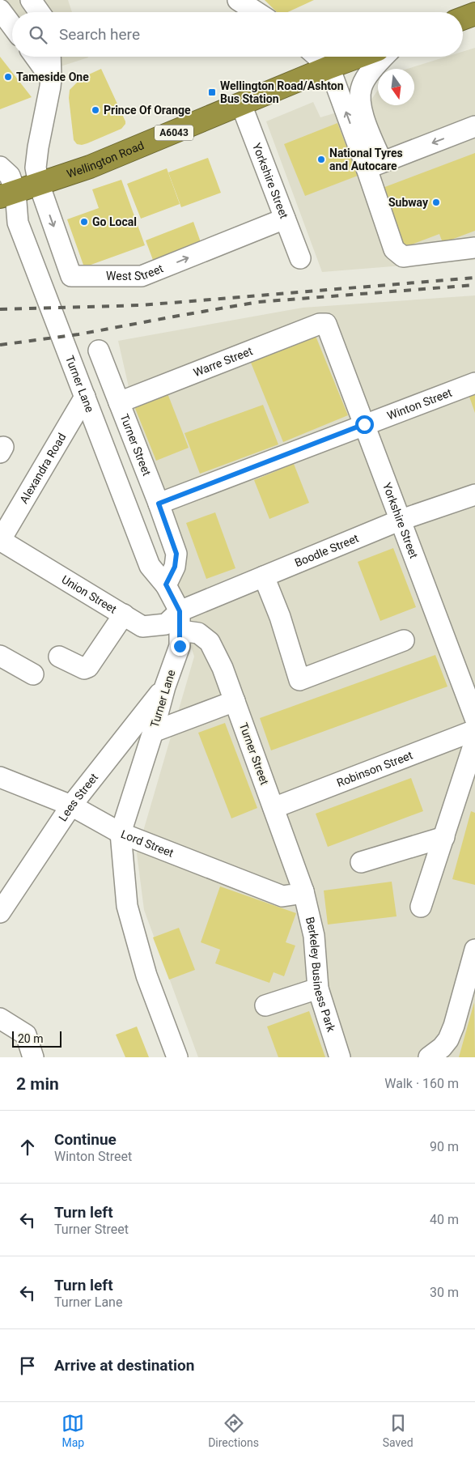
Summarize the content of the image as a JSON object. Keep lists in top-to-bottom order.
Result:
{
  "streets": {
    "highway": ["A6043", "Wellington Road"],
    "street": [
      "Yorkshire Street",
      "West Street",
      "Warre Street",
      "Turner Lane",
      "Winton Street",
      "Turner Street",
      "Alexandra Road",
      "Boodle Street",
      "Union Street",
      "Robinson Street",
      "Lees Street",
      "Lord Street",
      "Berkeley Business Park"
    ]
  },
  "crossings": [
    ["Wellington Road", "Yorkshire Street"],
    ["Wellington Road", "West Street"],
    ["Wellington Road", "Turner Lane"],
    ["Yorkshire Street", "West Street"],
    ["Yorkshire Street", "Warre Street"],
    ["Yorkshire Street", "Winton Street"],
    ["Yorkshire Street", "Boodle Street"],
    ["Warre Street", "Turner Street"],
    ["Turner Lane", "Turner Street"],
    ["Turner Lane", "Alexandra Road"],
    ["Turner Lane", "Boodle Street"],
    ["Turner Lane", "Union Street"],
    ["Turner Lane", "Lees Street"],
    ["Turner Lane", "Lord Street"],
    ["Winton Street", "Turner Street"],
    ["Turner Street", "Robinson Street"],
    ["Turner Street", "Lord Street"],
    ["Turner Street", "Berkeley Business Park"],
    ["Alexandra Road", "Union Street"],
    ["Boodle Street", "Union Street"],
    ["Lees Street", "Lord Street"],
    ["Lord Street", "Berkeley Business Park"]
  ],
  "places": {
    "other": [
      "Tameside One",
      "Prince Of Orange",
      "National Tyres and Autocare",
      "Subway",
      "Go Local"
    ],
    "transit": ["Wellington Road/Ashton Bus Station"]
  },
  "scale_bar": "20 m",
  "north": "bottom",
  "page": {
    "search": "Search here",
    "scale": "20 m",
    "heading": ["2 min", "Walk · 160 m"],
    "list": [
      ["Continue", "Winton Street", "90 m"],
      ["Turn left", "Turner Street", "40 m"],
      ["Turn left", "Turner Lane", "30 m"],
      "Arrive at destination"
    ],
    "nav": ["Map", "Directions", "Saved"]
  }
}
